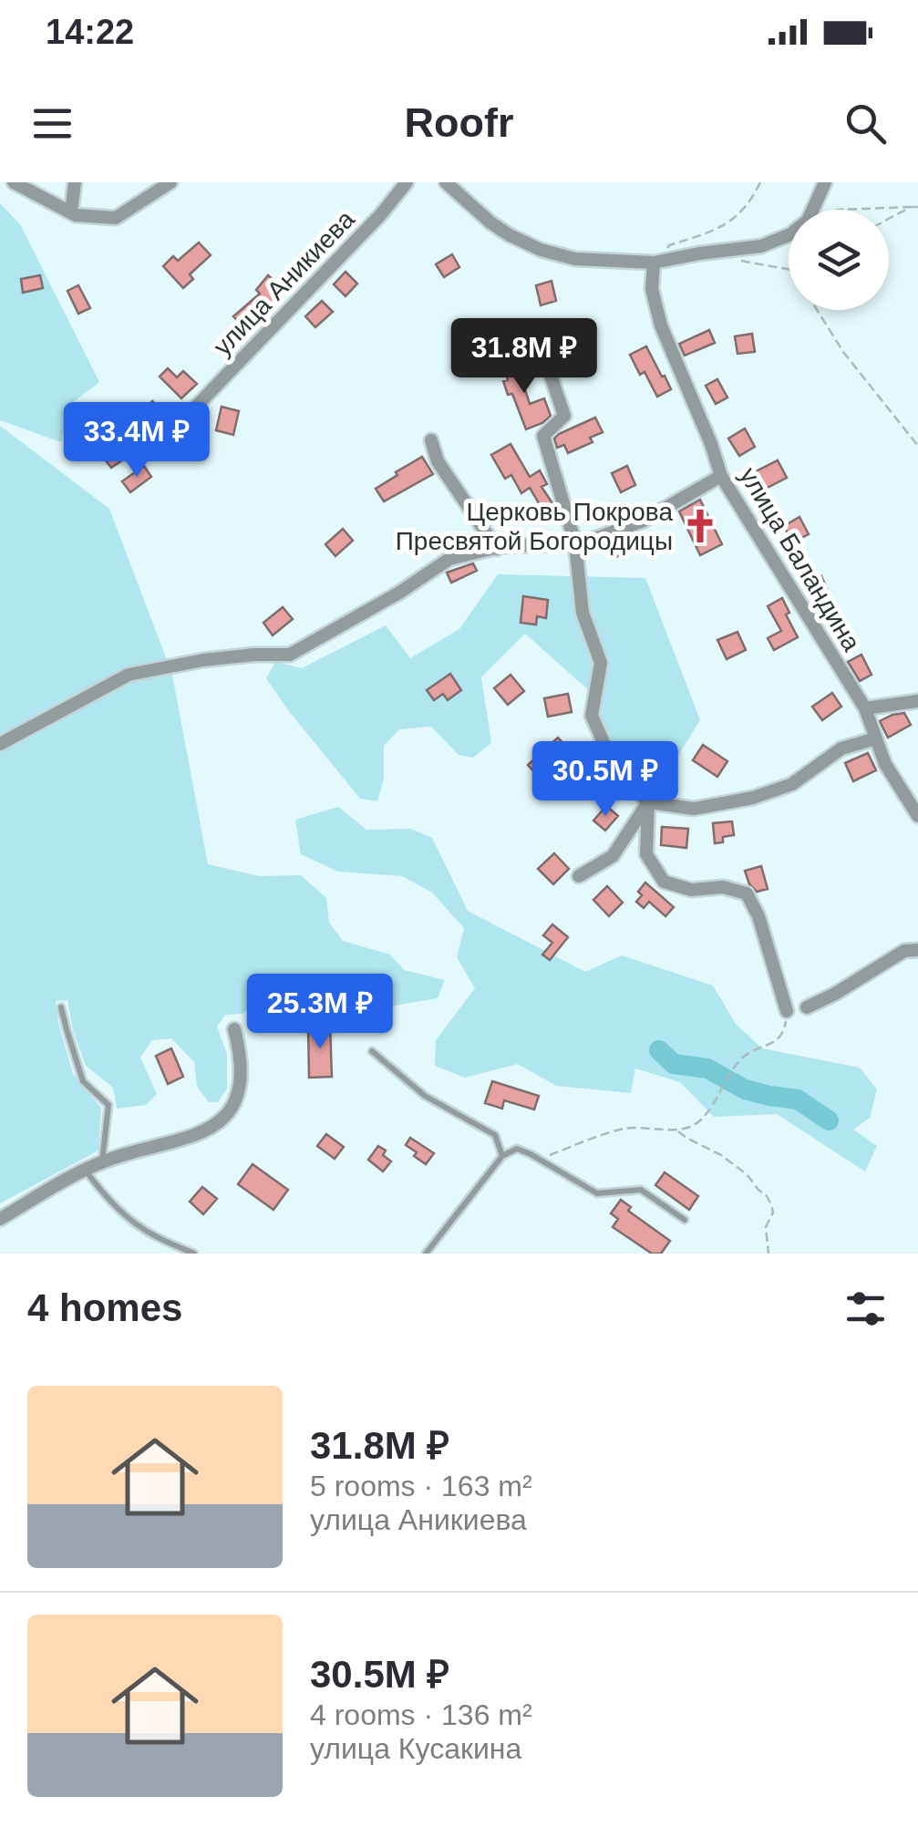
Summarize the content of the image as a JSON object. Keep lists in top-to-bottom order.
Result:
{
  "streets": {
    "street": ["улица Аникиева", "улица Баландина"]
  },
  "places": {
    "church": ["Церковь Покрова Пресвятой Богородицы"]
  },
  "page": {
    "status": "14:22",
    "header": "Roofr",
    "price": [
      "31.8M ₽",
      "33.4M ₽",
      "30.5M ₽",
      "25.3M ₽"
    ],
    "heading": "4 homes",
    "list": [
      {
        "name": "31.8M ₽",
        "note": "5 rooms · 163 m² · улица Аникиева"
      },
      {
        "name": "30.5M ₽",
        "note": "4 rooms · 136 m² · улица Кусакина"
      }
    ]
  }
}
